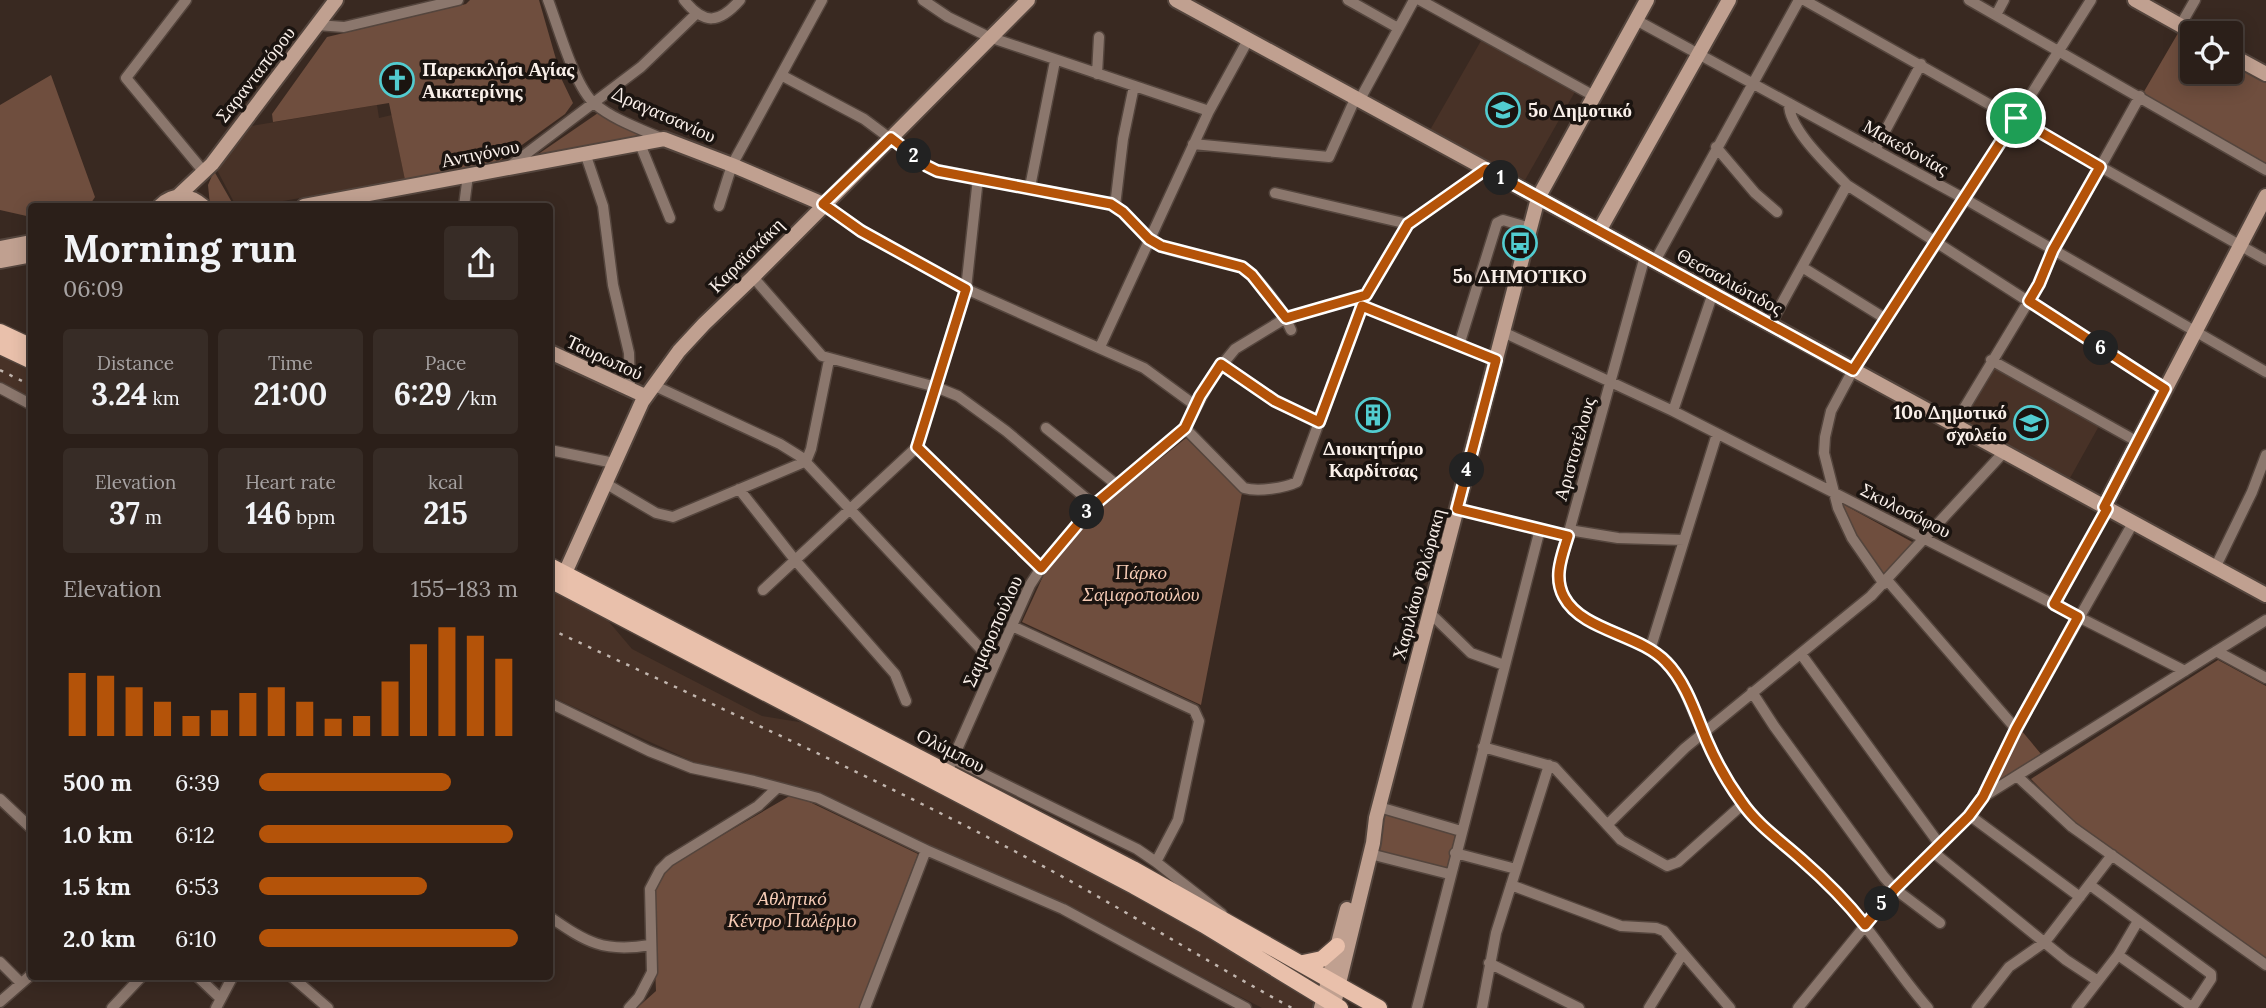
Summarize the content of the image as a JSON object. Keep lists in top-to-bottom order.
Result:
{
  "streets": {
    "main road": [
      "Σαρανταπόρου",
      "Δραγατσανίου",
      "Αντιγόνου",
      "Καραϊσκάκη",
      "Θεσσαλιώτιδος",
      "Ταυρωπού",
      "Χαριλάου Φλώρακη",
      "Ολύμπου"
    ],
    "street": [
      "Μακεδονίας",
      "Αριστοτέλους",
      "Σκυλοσόφου",
      "Σαμαροπούλου"
    ]
  },
  "crossings": [
    ["Δραγατσανίου", "Αντιγόνου"],
    ["Δραγατσανίου", "Καραϊσκάκη"],
    ["Μακεδονίας", "Αριστοτέλους"],
    ["Μακεδονίας", "Χαριλάου Φλώρακη"],
    ["Καραϊσκάκη", "Ταυρωπού"],
    ["Καραϊσκάκη", "Ολύμπου"],
    ["Θεσσαλιώτιδος", "Αριστοτέλους"],
    ["Θεσσαλιώτιδος", "Χαριλάου Φλώρακη"],
    ["Αριστοτέλους", "Σκυλοσόφου"],
    ["Σκυλοσόφου", "Χαριλάου Φλώρακη"],
    ["Χαριλάου Φλώρακη", "Ολύμπου"],
    ["Σαμαροπούλου", "Ολύμπου"]
  ],
  "parks": ["Πάρκο Σαμαροπούλου", "Αθλητικό Κέντρο Παλέρμο"],
  "places": {
    "church": ["Παρεκκλήσι Αγίας Αικατερίνης"],
    "school or university": ["5ο Δημοτικό", "10ο Δημοτικό σχολείο"],
    "bus stop": ["5ο ΔΗΜΟΤΙΚΟ"],
    "building": ["Διοικητήριο Καρδίτσας"]
  },
  "page": {
    "pins": [
      "2",
      "1",
      "6",
      "4",
      "3",
      "5"
    ],
    "heading": ["Morning run", "06:09"],
    "stats": [
      ["Distance", "3.24 km"],
      ["Time", "21:00"],
      ["Pace", "6:29 /km"],
      ["Elevation", "37 m"],
      ["Heart rate", "146 bpm"],
      ["kcal", "215"]
    ],
    "chart": ["Elevation", "155–183 m"],
    "list": [
      {
        "name": "500 m",
        "note": "6:39"
      },
      {
        "name": "1.0 km",
        "note": "6:12"
      },
      {
        "name": "1.5 km",
        "note": "6:53"
      },
      {
        "name": "2.0 km",
        "note": "6:10"
      }
    ]
  }
}
